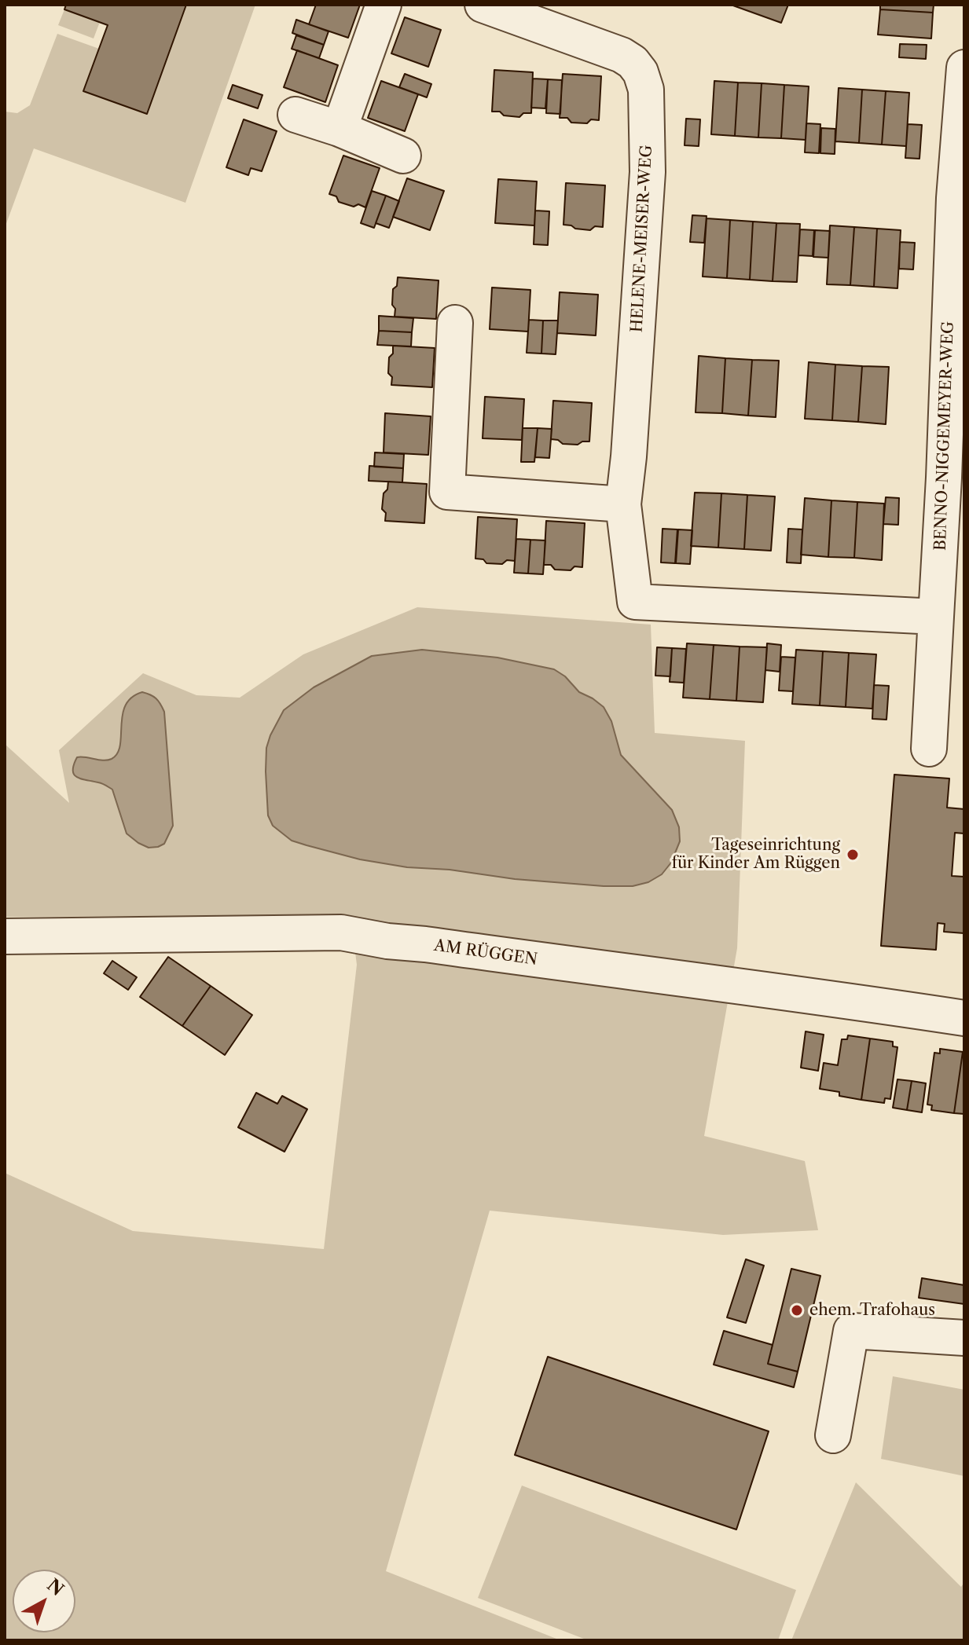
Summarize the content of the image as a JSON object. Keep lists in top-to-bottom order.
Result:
{
  "streets": {
    "street": ["HELENE-MEISER-WEG", "BENNO-NIGGEMEYER-WEG", "AM RÜGGEN"]
  },
  "crossings": [
    ["HELENE-MEISER-WEG", "BENNO-NIGGEMEYER-WEG"]
  ],
  "places": ["Tageseinrichtung für Kinder Am Rüggen", "ehem. Trafohaus"],
  "north": "top right"
}
